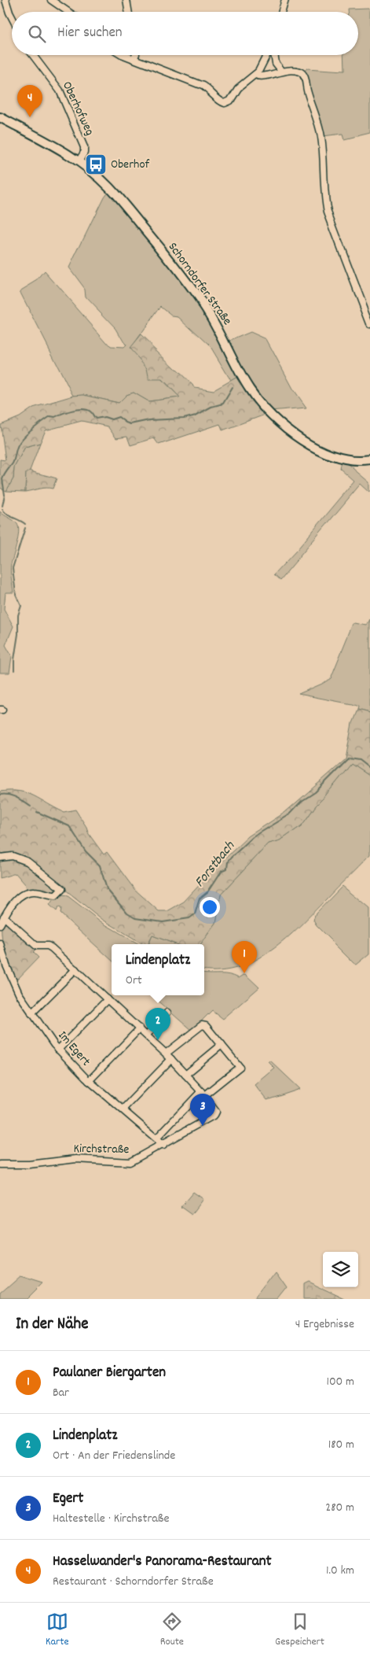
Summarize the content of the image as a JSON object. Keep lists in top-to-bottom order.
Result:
{
  "streets": {
    "main road": ["Schorndorfer Straße"],
    "street": ["Oberhofweg", "Im Egert", "Kirchstraße"]
  },
  "crossings": [
    ["Oberhofweg", "Schorndorfer Straße"],
    ["Im Egert", "Kirchstraße"]
  ],
  "water": ["Forstbach"],
  "places": {
    "bus stop": ["Oberhof"]
  },
  "page": {
    "search": "Hier suchen",
    "pins": [
      "4",
      "1",
      "2",
      "3"
    ],
    "popup": ["Lindenplatz", "Ort"],
    "heading": ["In der Nähe", "4 Ergebnisse"],
    "list": [
      {
        "mark": "1",
        "name": "Paulaner Biergarten",
        "note": "Bar",
        "value": "100 m"
      },
      {
        "mark": "2",
        "name": "Lindenplatz",
        "note": "Ort · An der Friedenslinde",
        "value": "180 m"
      },
      {
        "mark": "3",
        "name": "Egert",
        "note": "Haltestelle · Kirchstraße",
        "value": "280 m"
      },
      {
        "mark": "4",
        "name": "Hasselwander's Panorama-Restaurant",
        "note": "Restaurant · Schorndorfer Straße",
        "value": "1.0 km"
      }
    ],
    "nav": ["Karte", "Route", "Gespeichert"]
  }
}
